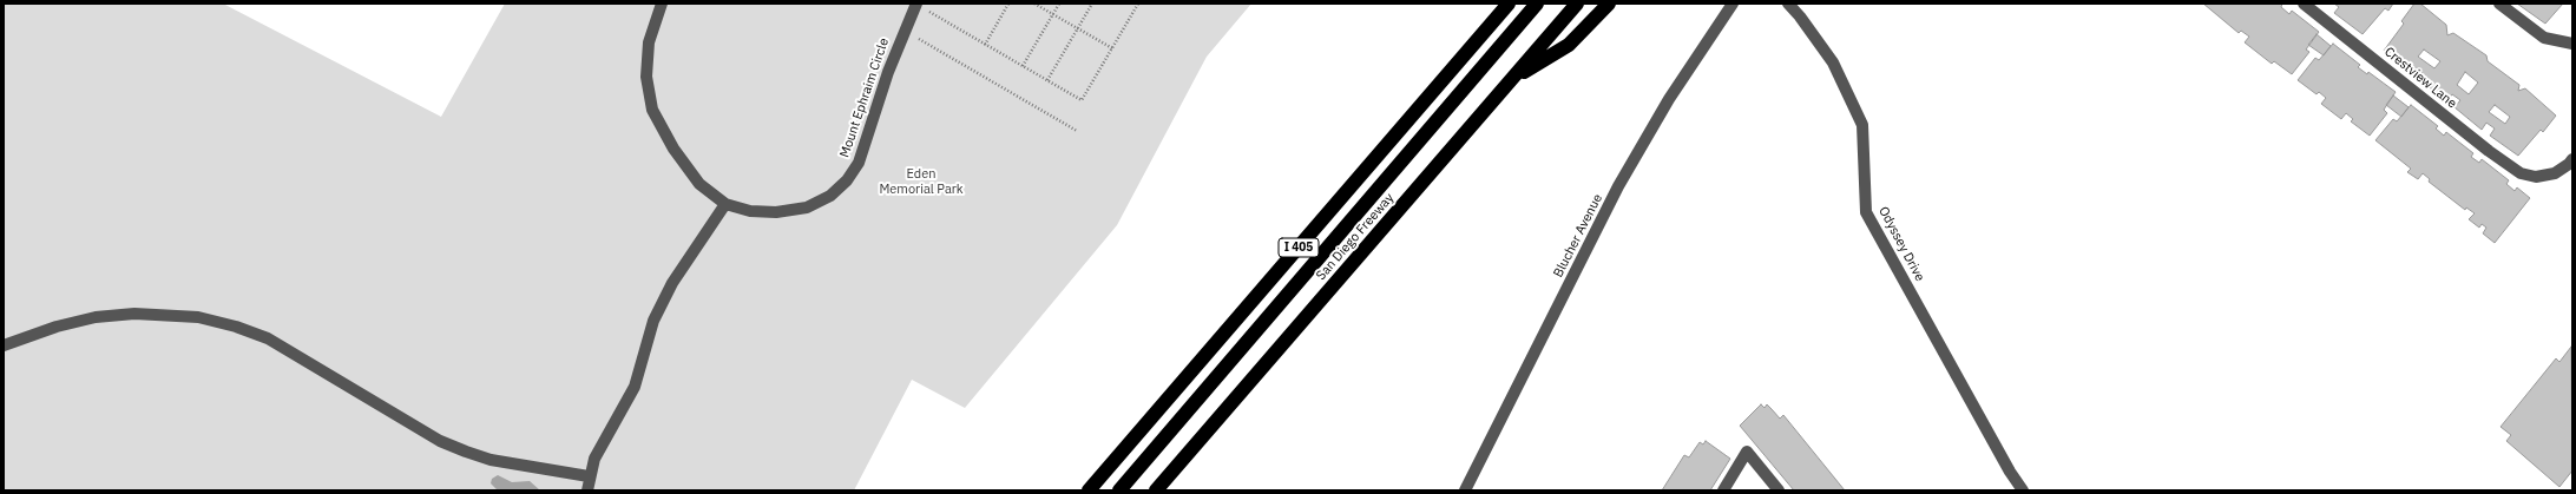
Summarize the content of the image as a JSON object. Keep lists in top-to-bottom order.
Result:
{
  "streets": {
    "highway": ["San Diego Freeway", "I 405"],
    "street": [
      "Crestview Lane",
      "Mount Ephraim Circle",
      "Blucher Avenue",
      "Odyssey Drive"
    ]
  },
  "parks": ["Eden Memorial Park"]
}
